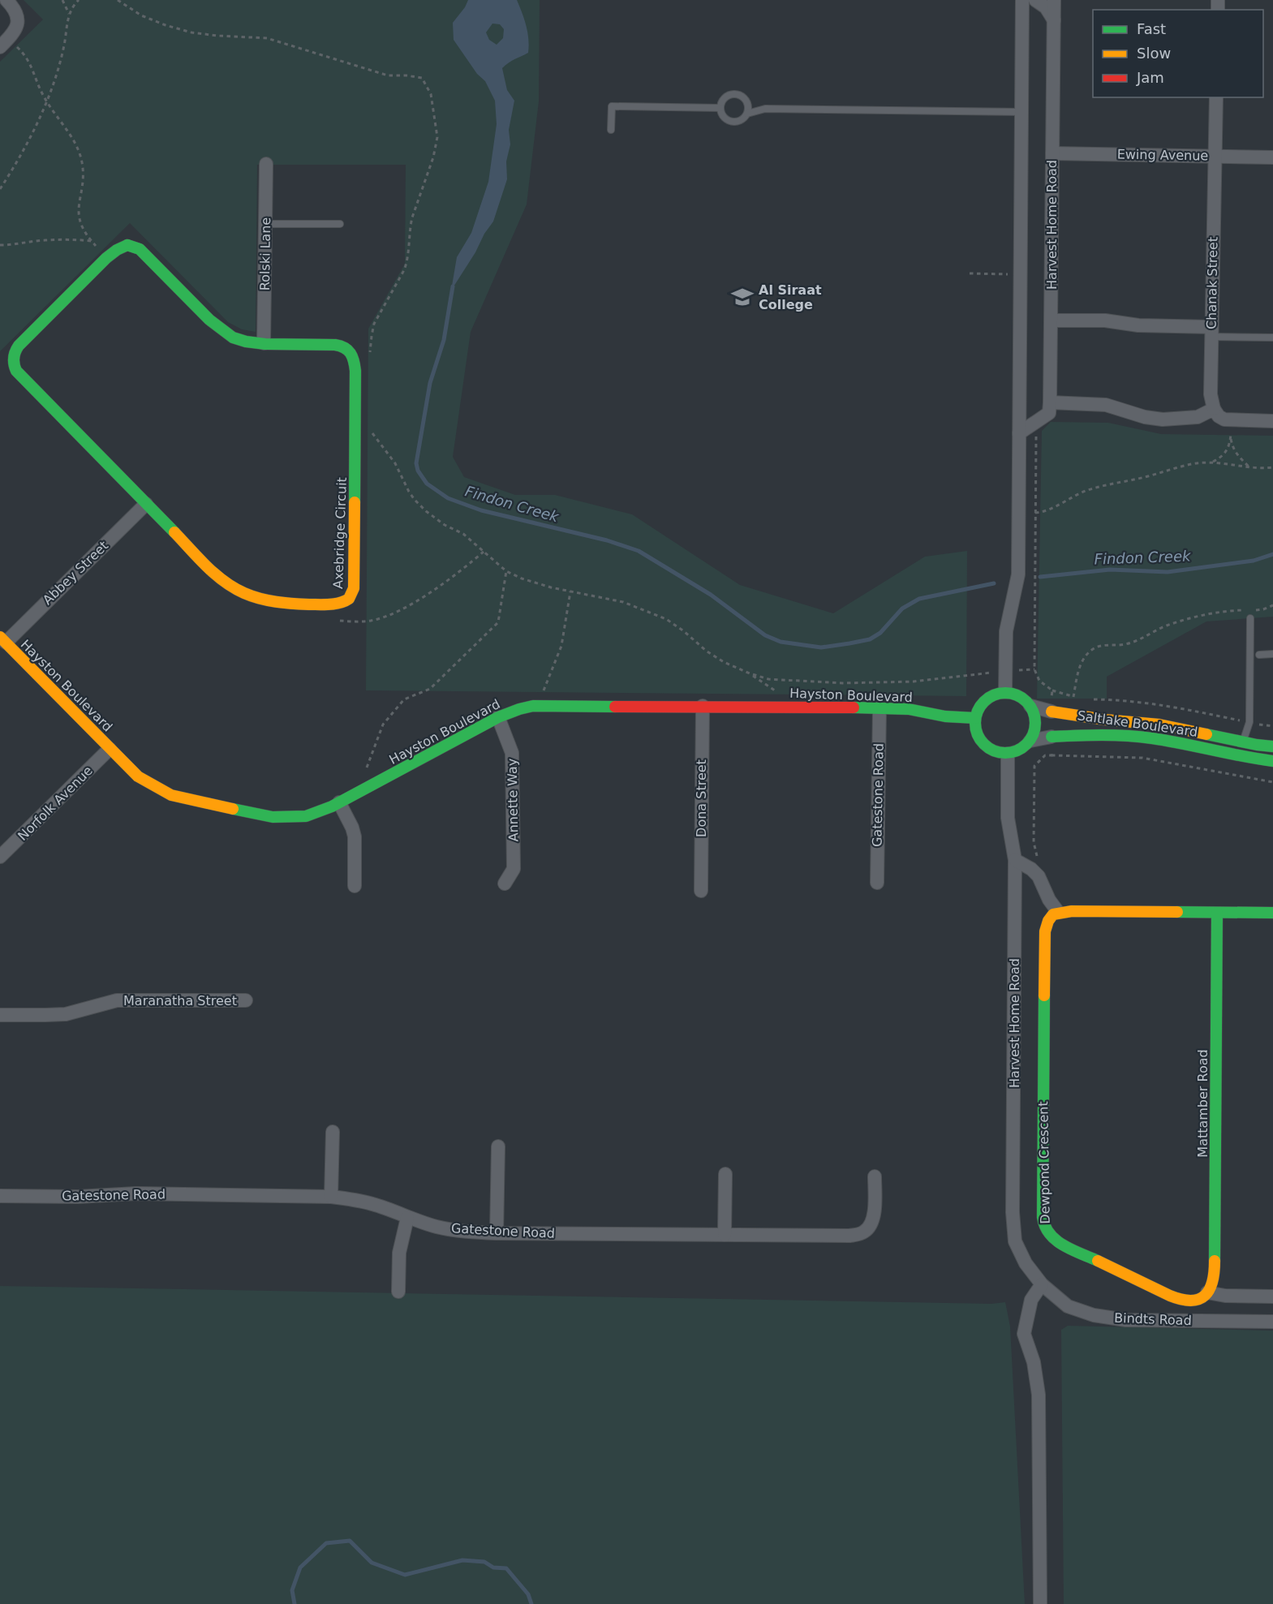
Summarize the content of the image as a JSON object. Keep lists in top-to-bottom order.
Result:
{
  "streets": {
    "street": [
      "Ewing Avenue",
      "Harvest Home Road",
      "Rolski Lane",
      "Chanak Street",
      "Axebridge Circuit",
      "Abbey Street",
      "Hayston Boulevard",
      "Saltlake Boulevard",
      "Gatestone Road",
      "Dona Street",
      "Annette Way",
      "Norfolk Avenue",
      "Maranatha Street",
      "Mattamber Road",
      "Dewpond Crescent",
      "Bindts Road"
    ]
  },
  "crossings": [
    ["Ewing Avenue", "Harvest Home Road"],
    ["Ewing Avenue", "Chanak Street"],
    ["Harvest Home Road", "Hayston Boulevard"],
    ["Harvest Home Road", "Saltlake Boulevard"],
    ["Harvest Home Road", "Bindts Road"],
    ["Rolski Lane", "Axebridge Circuit"],
    ["Axebridge Circuit", "Abbey Street"],
    ["Abbey Street", "Hayston Boulevard"],
    ["Hayston Boulevard", "Saltlake Boulevard"],
    ["Hayston Boulevard", "Gatestone Road"],
    ["Hayston Boulevard", "Dona Street"],
    ["Hayston Boulevard", "Annette Way"],
    ["Hayston Boulevard", "Norfolk Avenue"],
    ["Mattamber Road", "Dewpond Crescent"]
  ],
  "water": ["Findon Creek"],
  "places": {
    "school or university": ["Al Siraat College"]
  },
  "legend": ["Fast", "Slow", "Jam"]
}
